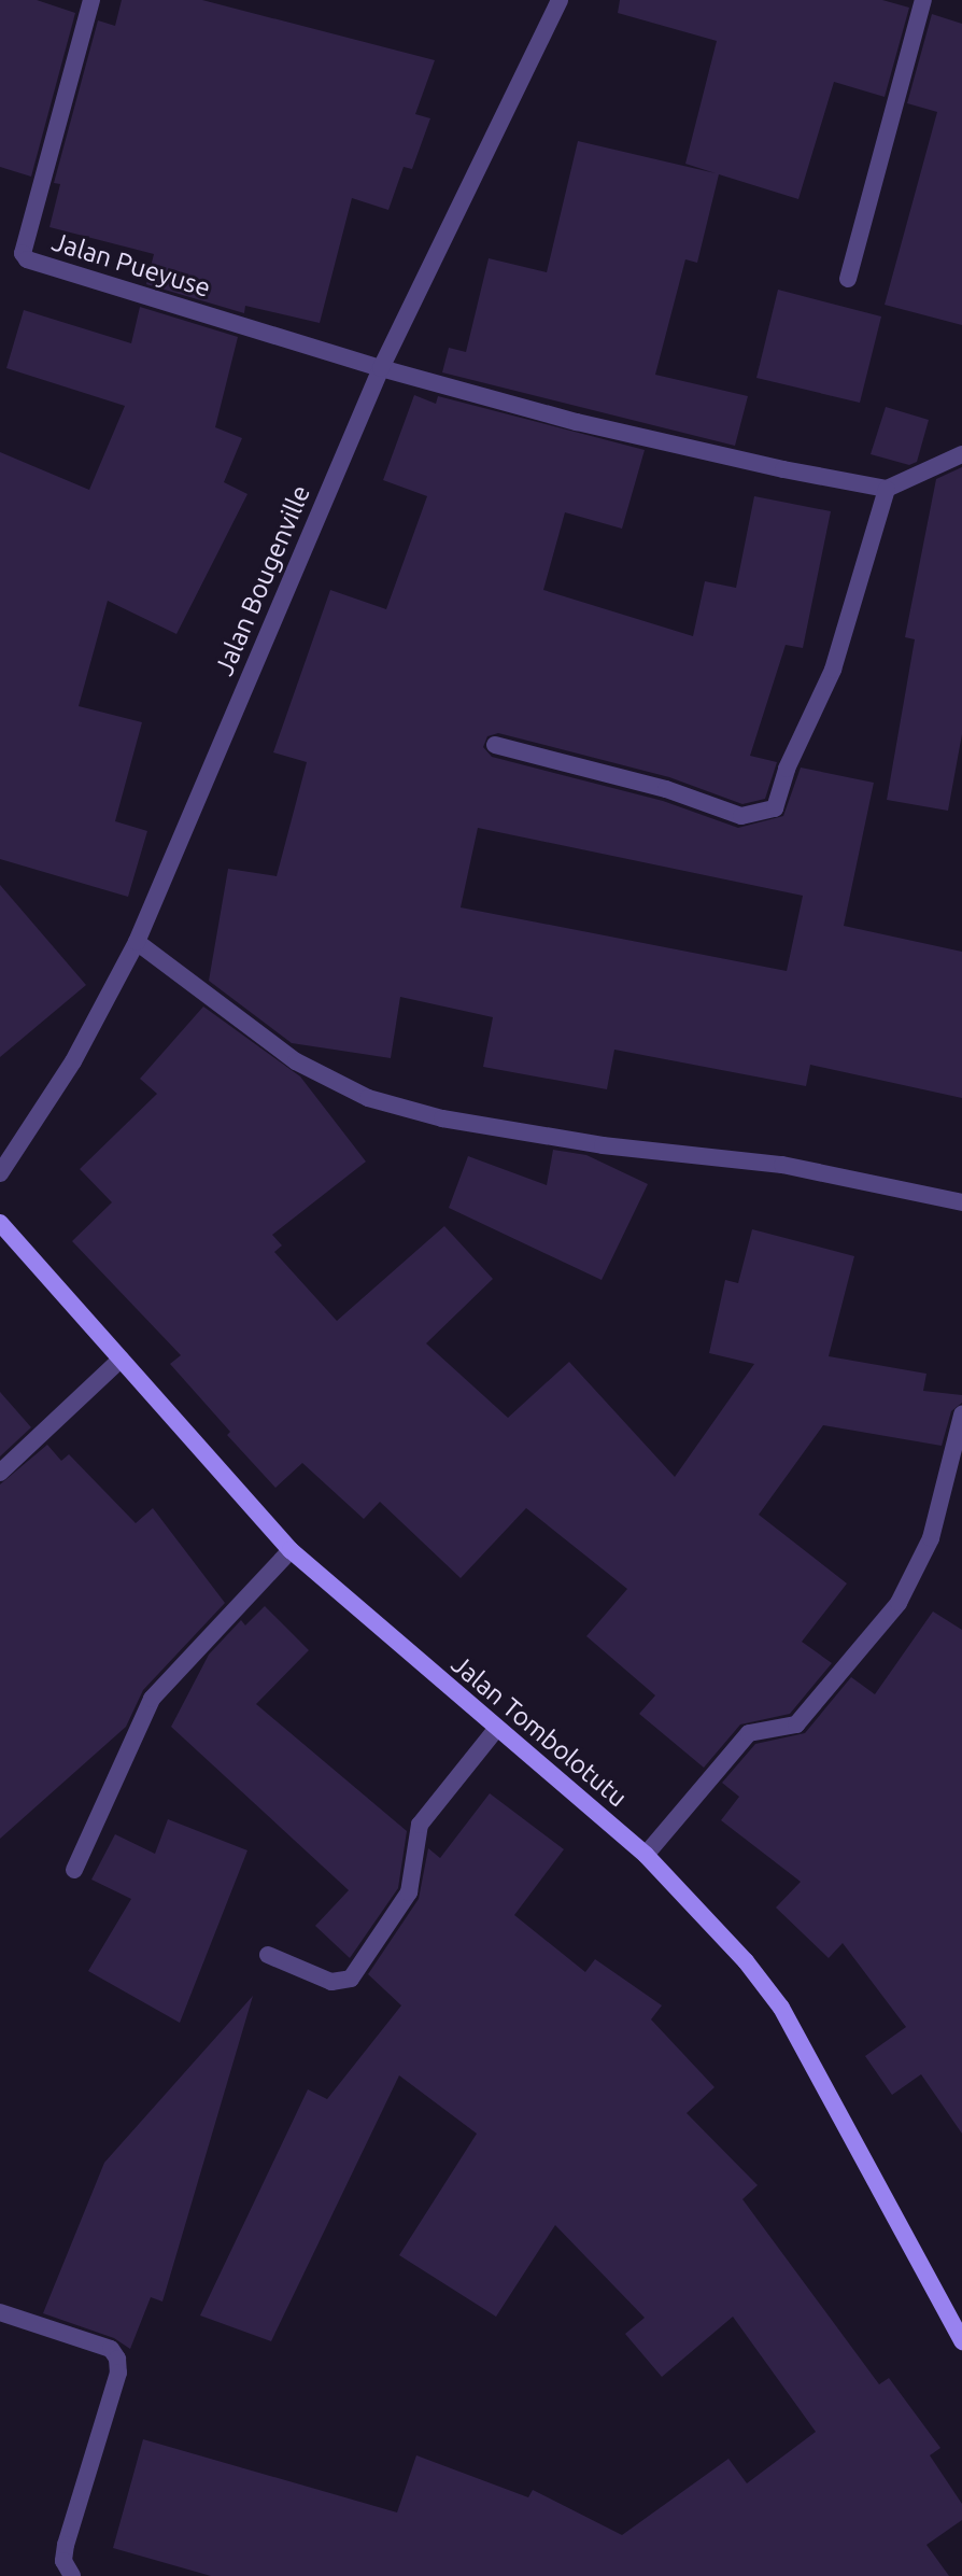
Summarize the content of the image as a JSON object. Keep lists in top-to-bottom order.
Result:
{
  "streets": {
    "street": ["Jalan Pueyuse", "Jalan Bougenville", "Jalan Tombolotutu"]
  },
  "crossings": [
    ["Jalan Pueyuse", "Jalan Bougenville"]
  ]
}
